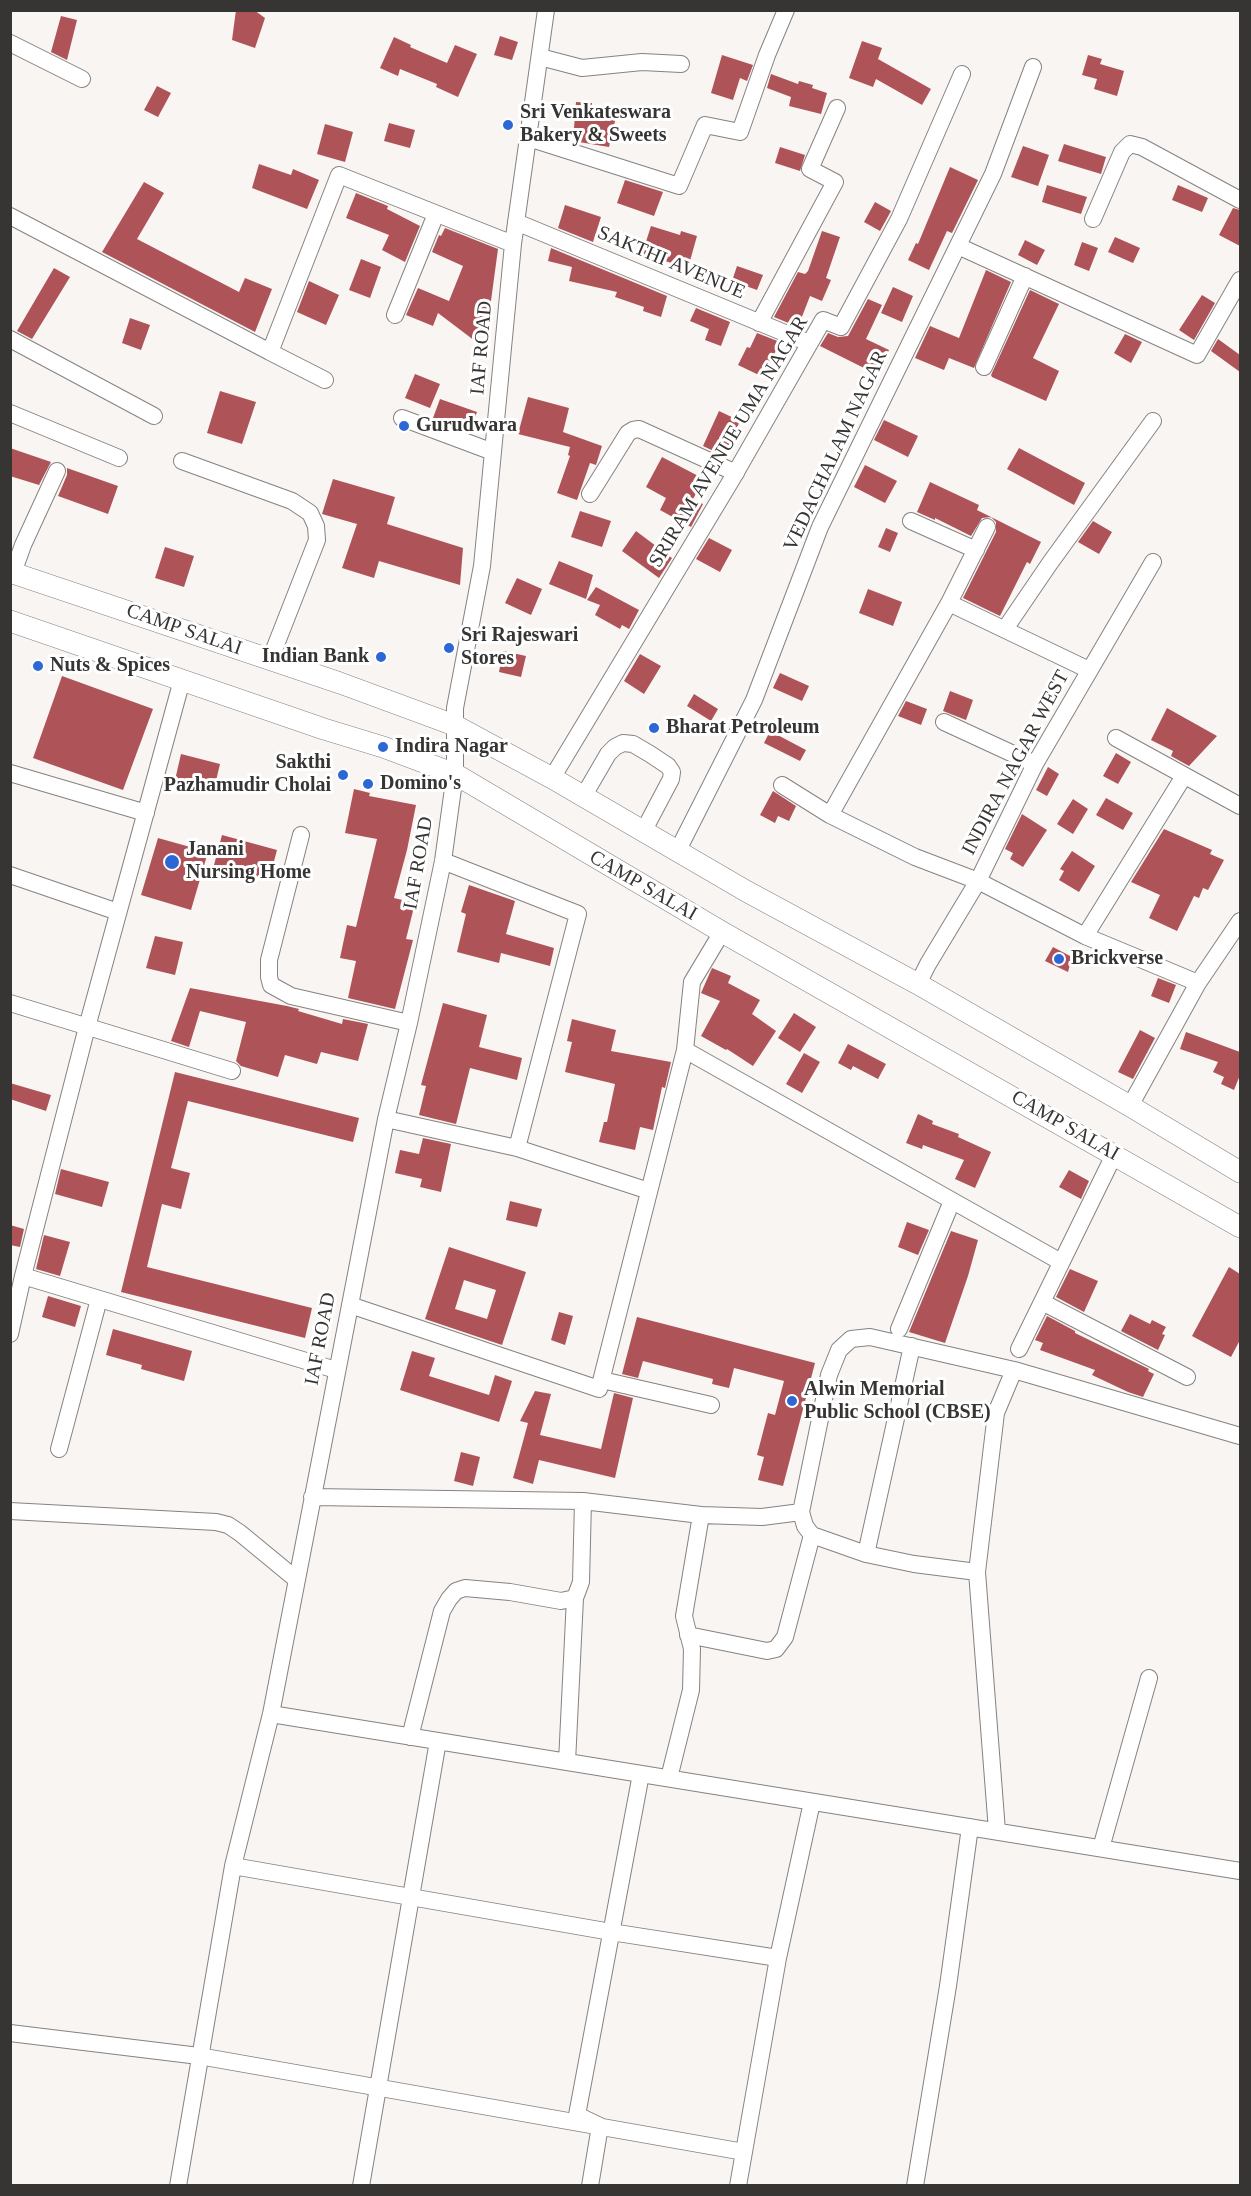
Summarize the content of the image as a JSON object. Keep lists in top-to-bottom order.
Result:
{
  "streets": {
    "main road": ["CAMP SALAI"],
    "street": [
      "SAKTHI AVENUE",
      "IAF ROAD",
      "SRIRAM AVENUE UMA NAGAR",
      "VEDACHALAM NAGAR",
      "INDIRA NAGAR WEST"
    ]
  },
  "crossings": [
    ["SAKTHI AVENUE", "IAF ROAD"],
    ["SAKTHI AVENUE", "SRIRAM AVENUE UMA NAGAR"],
    ["IAF ROAD", "CAMP SALAI"],
    ["SRIRAM AVENUE UMA NAGAR", "CAMP SALAI"],
    ["VEDACHALAM NAGAR", "CAMP SALAI"],
    ["CAMP SALAI", "INDIRA NAGAR WEST"]
  ],
  "places": [
    "Sri Venkateswara Bakery & Sweets",
    "Gurudwara",
    "Sri Rajeswari Stores",
    "Indian Bank",
    "Nuts & Spices",
    "Bharat Petroleum",
    "Indira Nagar",
    "Sakthi Pazhamudir Cholai",
    "Domino's",
    "Janani Nursing Home",
    "Brickverse",
    "Alwin Memorial Public School (CBSE)"
  ]
}
